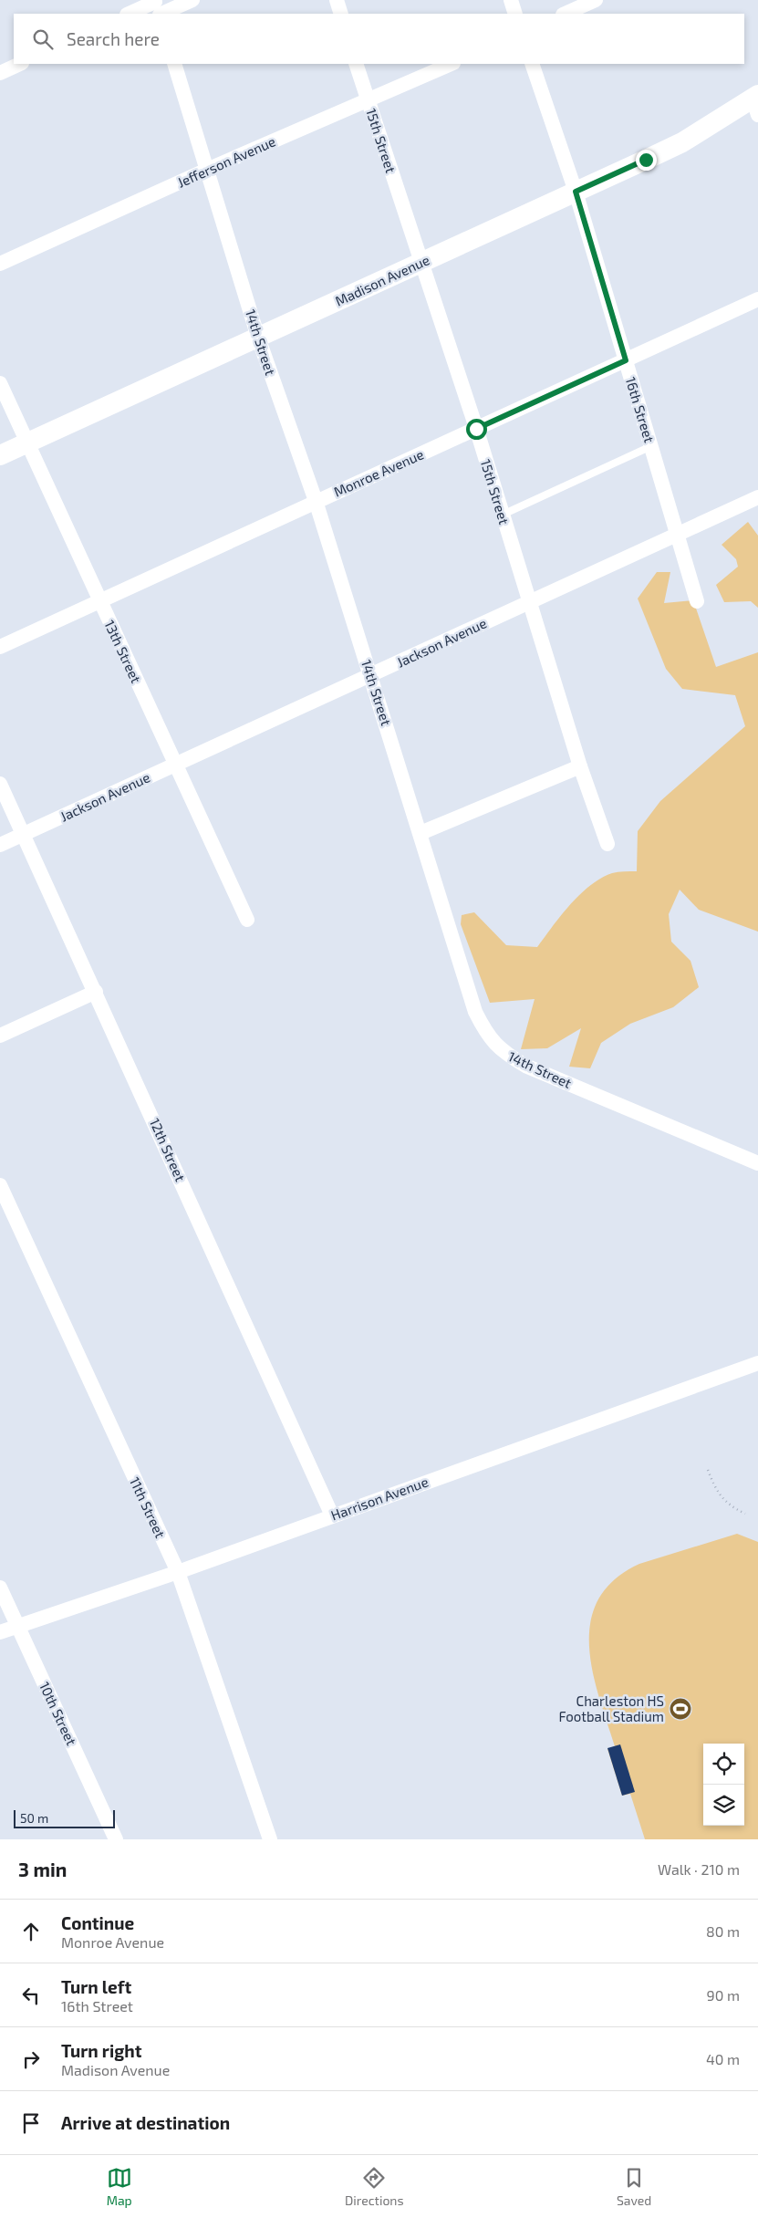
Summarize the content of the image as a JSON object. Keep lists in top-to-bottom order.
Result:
{
  "streets": {
    "street": [
      "15th Street",
      "Jefferson Avenue",
      "Madison Avenue",
      "14th Street",
      "16th Street",
      "Monroe Avenue",
      "Jackson Avenue",
      "13th Street",
      "12th Street",
      "Harrison Avenue",
      "11th Street",
      "10th Street"
    ]
  },
  "crossings": [
    ["15th Street", "Jefferson Avenue"],
    ["15th Street", "Madison Avenue"],
    ["15th Street", "Monroe Avenue"],
    ["15th Street", "Jackson Avenue"],
    ["Jefferson Avenue", "14th Street"],
    ["Madison Avenue", "14th Street"],
    ["Madison Avenue", "16th Street"],
    ["Madison Avenue", "13th Street"],
    ["14th Street", "Monroe Avenue"],
    ["14th Street", "Jackson Avenue"],
    ["16th Street", "Monroe Avenue"],
    ["16th Street", "Jackson Avenue"],
    ["Monroe Avenue", "13th Street"],
    ["Jackson Avenue", "13th Street"],
    ["Jackson Avenue", "12th Street"],
    ["12th Street", "Harrison Avenue"],
    ["Harrison Avenue", "11th Street"],
    ["Harrison Avenue", "10th Street"]
  ],
  "places": {
    "sports": ["Charleston HS Football Stadium"]
  },
  "scale_bar": "50 m",
  "page": {
    "search": "Search here",
    "scale": "50 m",
    "heading": ["3 min", "Walk · 210 m"],
    "list": [
      ["Continue", "Monroe Avenue", "80 m"],
      ["Turn left", "16th Street", "90 m"],
      ["Turn right", "Madison Avenue", "40 m"],
      "Arrive at destination"
    ],
    "nav": ["Map", "Directions", "Saved"]
  }
}
